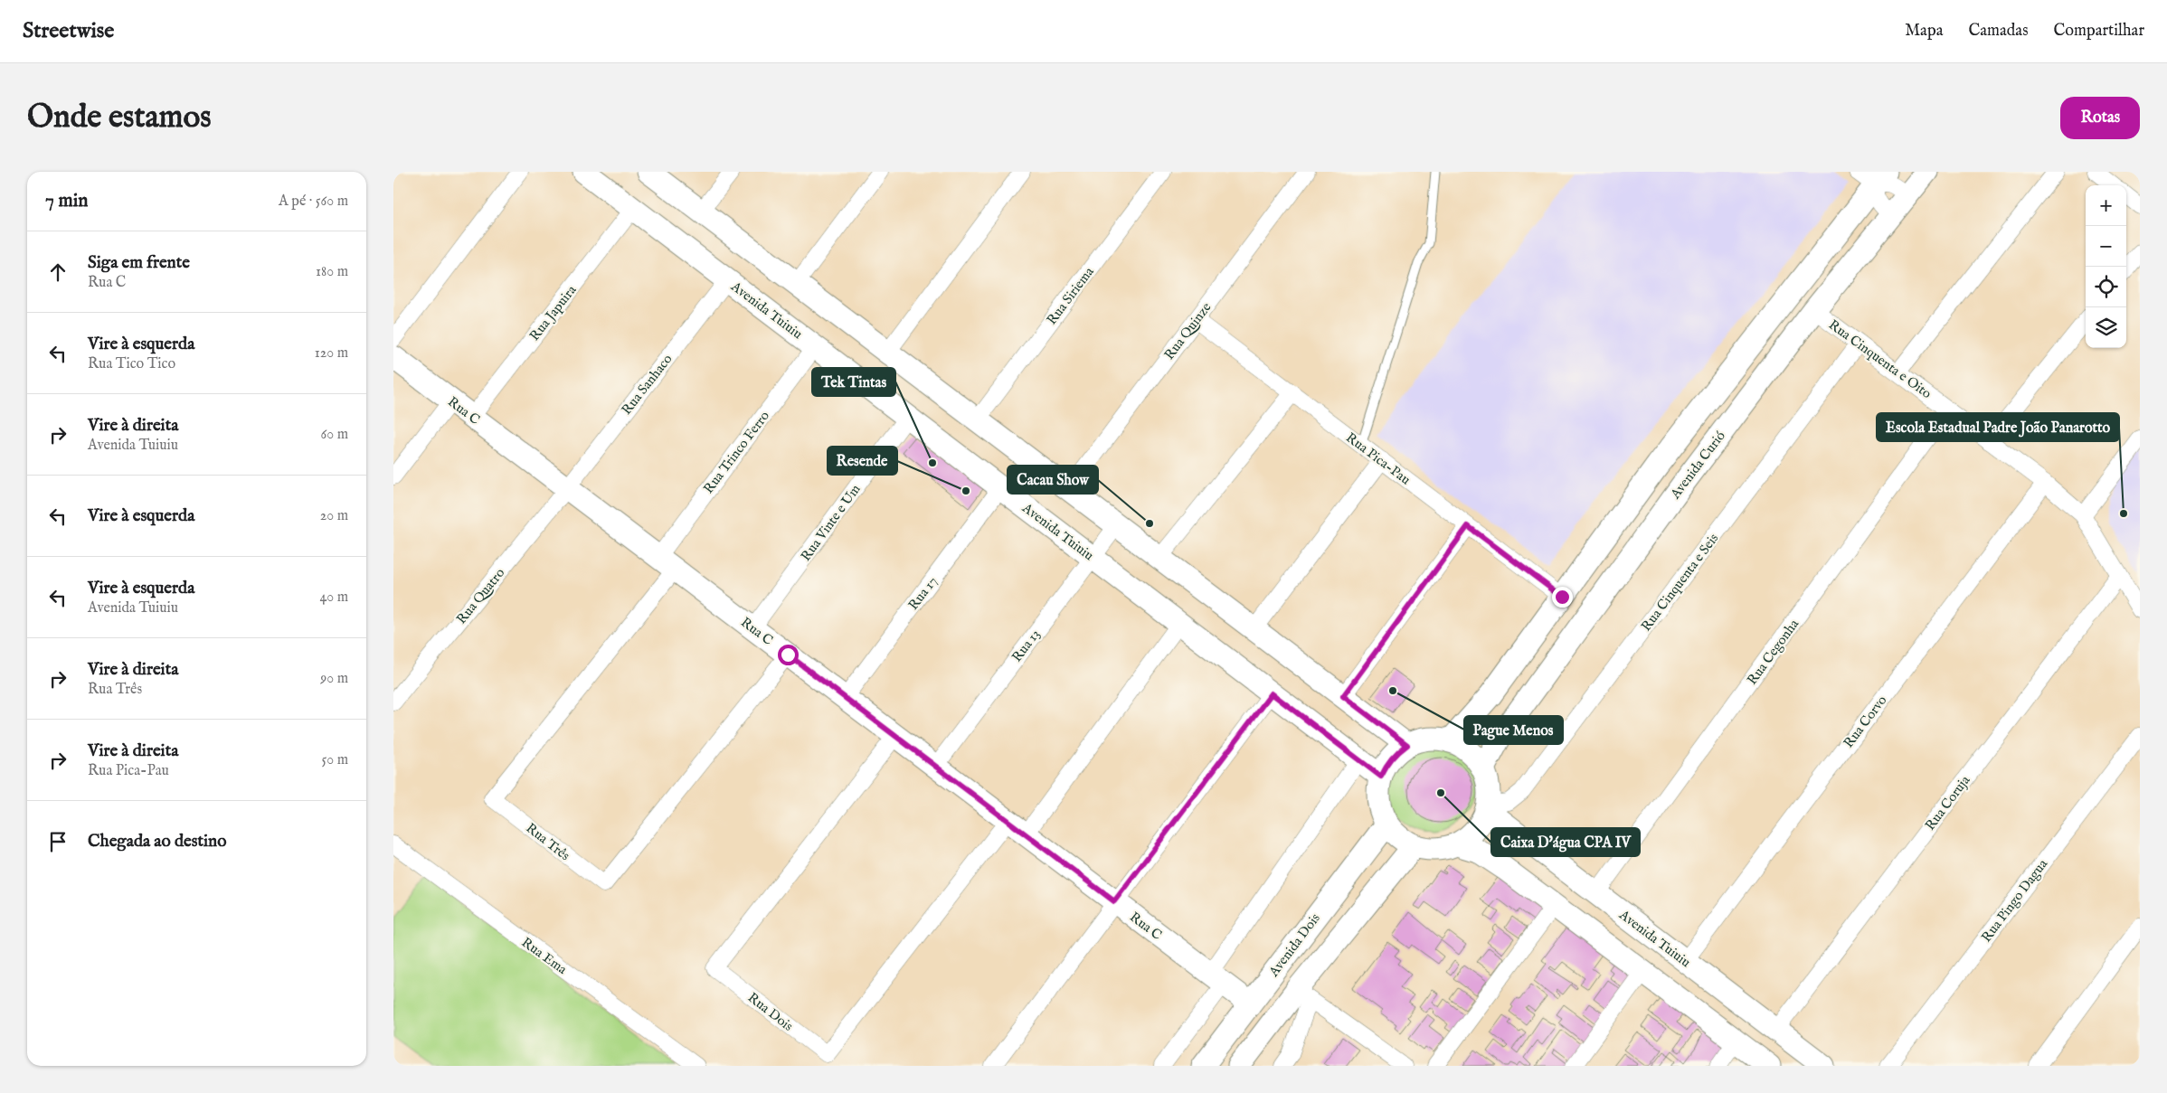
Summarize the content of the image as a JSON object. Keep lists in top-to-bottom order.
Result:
{
  "streets": {
    "main road": [
      "Avenida Tuiuiu",
      "Rua C",
      "Avenida Curió",
      "Avenida Dois"
    ],
    "street": [
      "Rua Siriema",
      "Rua Japuira",
      "Rua Quinze",
      "Rua Cinquenta e Oito",
      "Rua Sanhaco",
      "Rua Trinco Ferro",
      "Rua Pica-Pau",
      "Rua Vinte e Um",
      "Rua Cinquenta e Seis",
      "Rua 17",
      "Rua Quatro",
      "Rua 13",
      "Rua Cegonha",
      "Rua Corvo",
      "Rua Coruja",
      "Rua Três",
      "Rua Pingo Dagua",
      "Rua Ema",
      "Rua Dois"
    ]
  },
  "crossings": [
    ["Avenida Tuiuiu", "Rua Japuira"],
    ["Avenida Tuiuiu", "Rua Sanhaco"],
    ["Avenida Tuiuiu", "Rua Trinco Ferro"],
    ["Avenida Tuiuiu", "Avenida Curió"],
    ["Avenida Tuiuiu", "Rua Vinte e Um"],
    ["Avenida Tuiuiu", "Rua Cinquenta e Seis"],
    ["Avenida Tuiuiu", "Rua 17"],
    ["Avenida Tuiuiu", "Rua 13"],
    ["Avenida Tuiuiu", "Rua Cegonha"],
    ["Avenida Tuiuiu", "Rua Corvo"],
    ["Avenida Tuiuiu", "Rua Coruja"],
    ["Avenida Tuiuiu", "Avenida Dois"],
    ["Rua Japuira", "Rua C"],
    ["Rua Quinze", "Rua Pica-Pau"],
    ["Rua Cinquenta e Oito", "Avenida Curió"],
    ["Rua Cinquenta e Oito", "Rua Cinquenta e Seis"],
    ["Rua Cinquenta e Oito", "Rua Cegonha"],
    ["Rua Cinquenta e Oito", "Rua Corvo"],
    ["Rua Cinquenta e Oito", "Rua Coruja"],
    ["Rua Sanhaco", "Rua C"],
    ["Rua Sanhaco", "Rua Quatro"],
    ["Rua C", "Rua Trinco Ferro"],
    ["Rua C", "Rua Vinte e Um"],
    ["Rua C", "Rua 17"],
    ["Rua C", "Rua Quatro"],
    ["Rua C", "Rua 13"],
    ["Rua C", "Rua Três"],
    ["Rua C", "Avenida Dois"],
    ["Rua C", "Rua Dois"],
    ["Rua Trinco Ferro", "Rua Três"],
    ["Avenida Curió", "Rua Cinquenta e Seis"],
    ["Avenida Curió", "Avenida Dois"],
    ["Rua Cinquenta e Seis", "Avenida Dois"]
  ],
  "places": [
    "Tek Tintas",
    "Resende",
    "Escola Estadual Padre João Panarotto",
    "Cacau Show",
    "Pague Menos",
    "Caixa D'água CPA IV"
  ],
  "page": {
    "header": "Streetwise",
    "nav": ["Mapa", "Camadas", "Compartilhar"],
    "buttons": "Rotas",
    "title": "Onde estamos",
    "heading": ["7 min", "A pé · 560 m"],
    "map_buttons": ["+", "−"],
    "list": [
      ["Siga em frente", "Rua C", "180 m"],
      ["Vire à esquerda", "Rua Tico Tico", "120 m"],
      ["Vire à direita", "Avenida Tuiuiu", "60 m"],
      ["Vire à esquerda", "20 m"],
      ["Vire à esquerda", "Avenida Tuiuiu", "40 m"],
      ["Vire à direita", "Rua Três", "90 m"],
      ["Vire à direita", "Rua Pica-Pau", "50 m"],
      "Chegada ao destino"
    ]
  }
}
